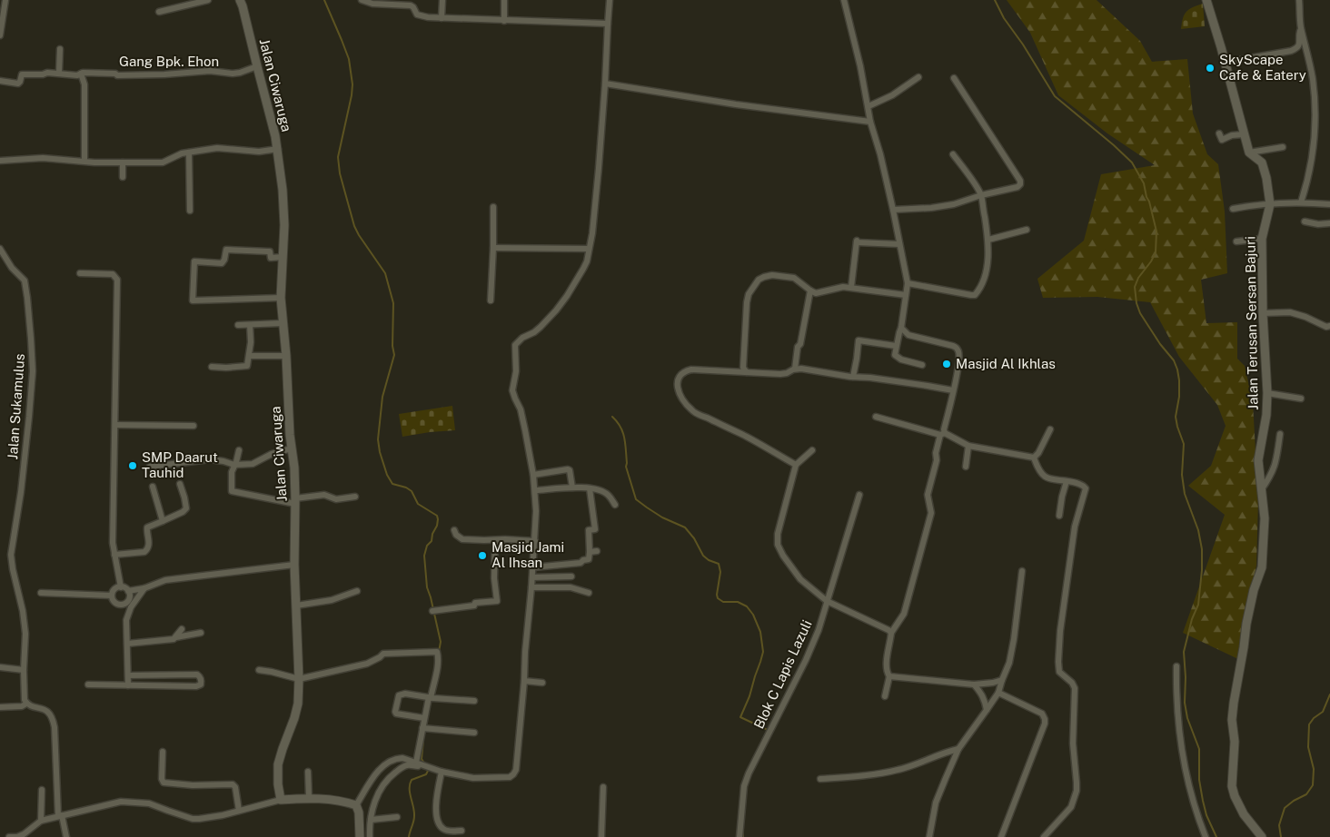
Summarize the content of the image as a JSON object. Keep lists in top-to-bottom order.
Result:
{
  "streets": {
    "street": [
      "Gang Bpk. Ehon",
      "Jalan Ciwaruga",
      "Jalan Terusan Sersan Bajuri",
      "Jalan Sukamulus",
      "Blok C Lapis Lazuli"
    ]
  },
  "crossings": [
    ["Gang Bpk. Ehon", "Jalan Ciwaruga"]
  ],
  "places": [
    "SkyScape Cafe & Eatery",
    "Masjid Al Ikhlas",
    "SMP Daarut Tauhid",
    "Masjid Jami Al Ihsan"
  ]
}
